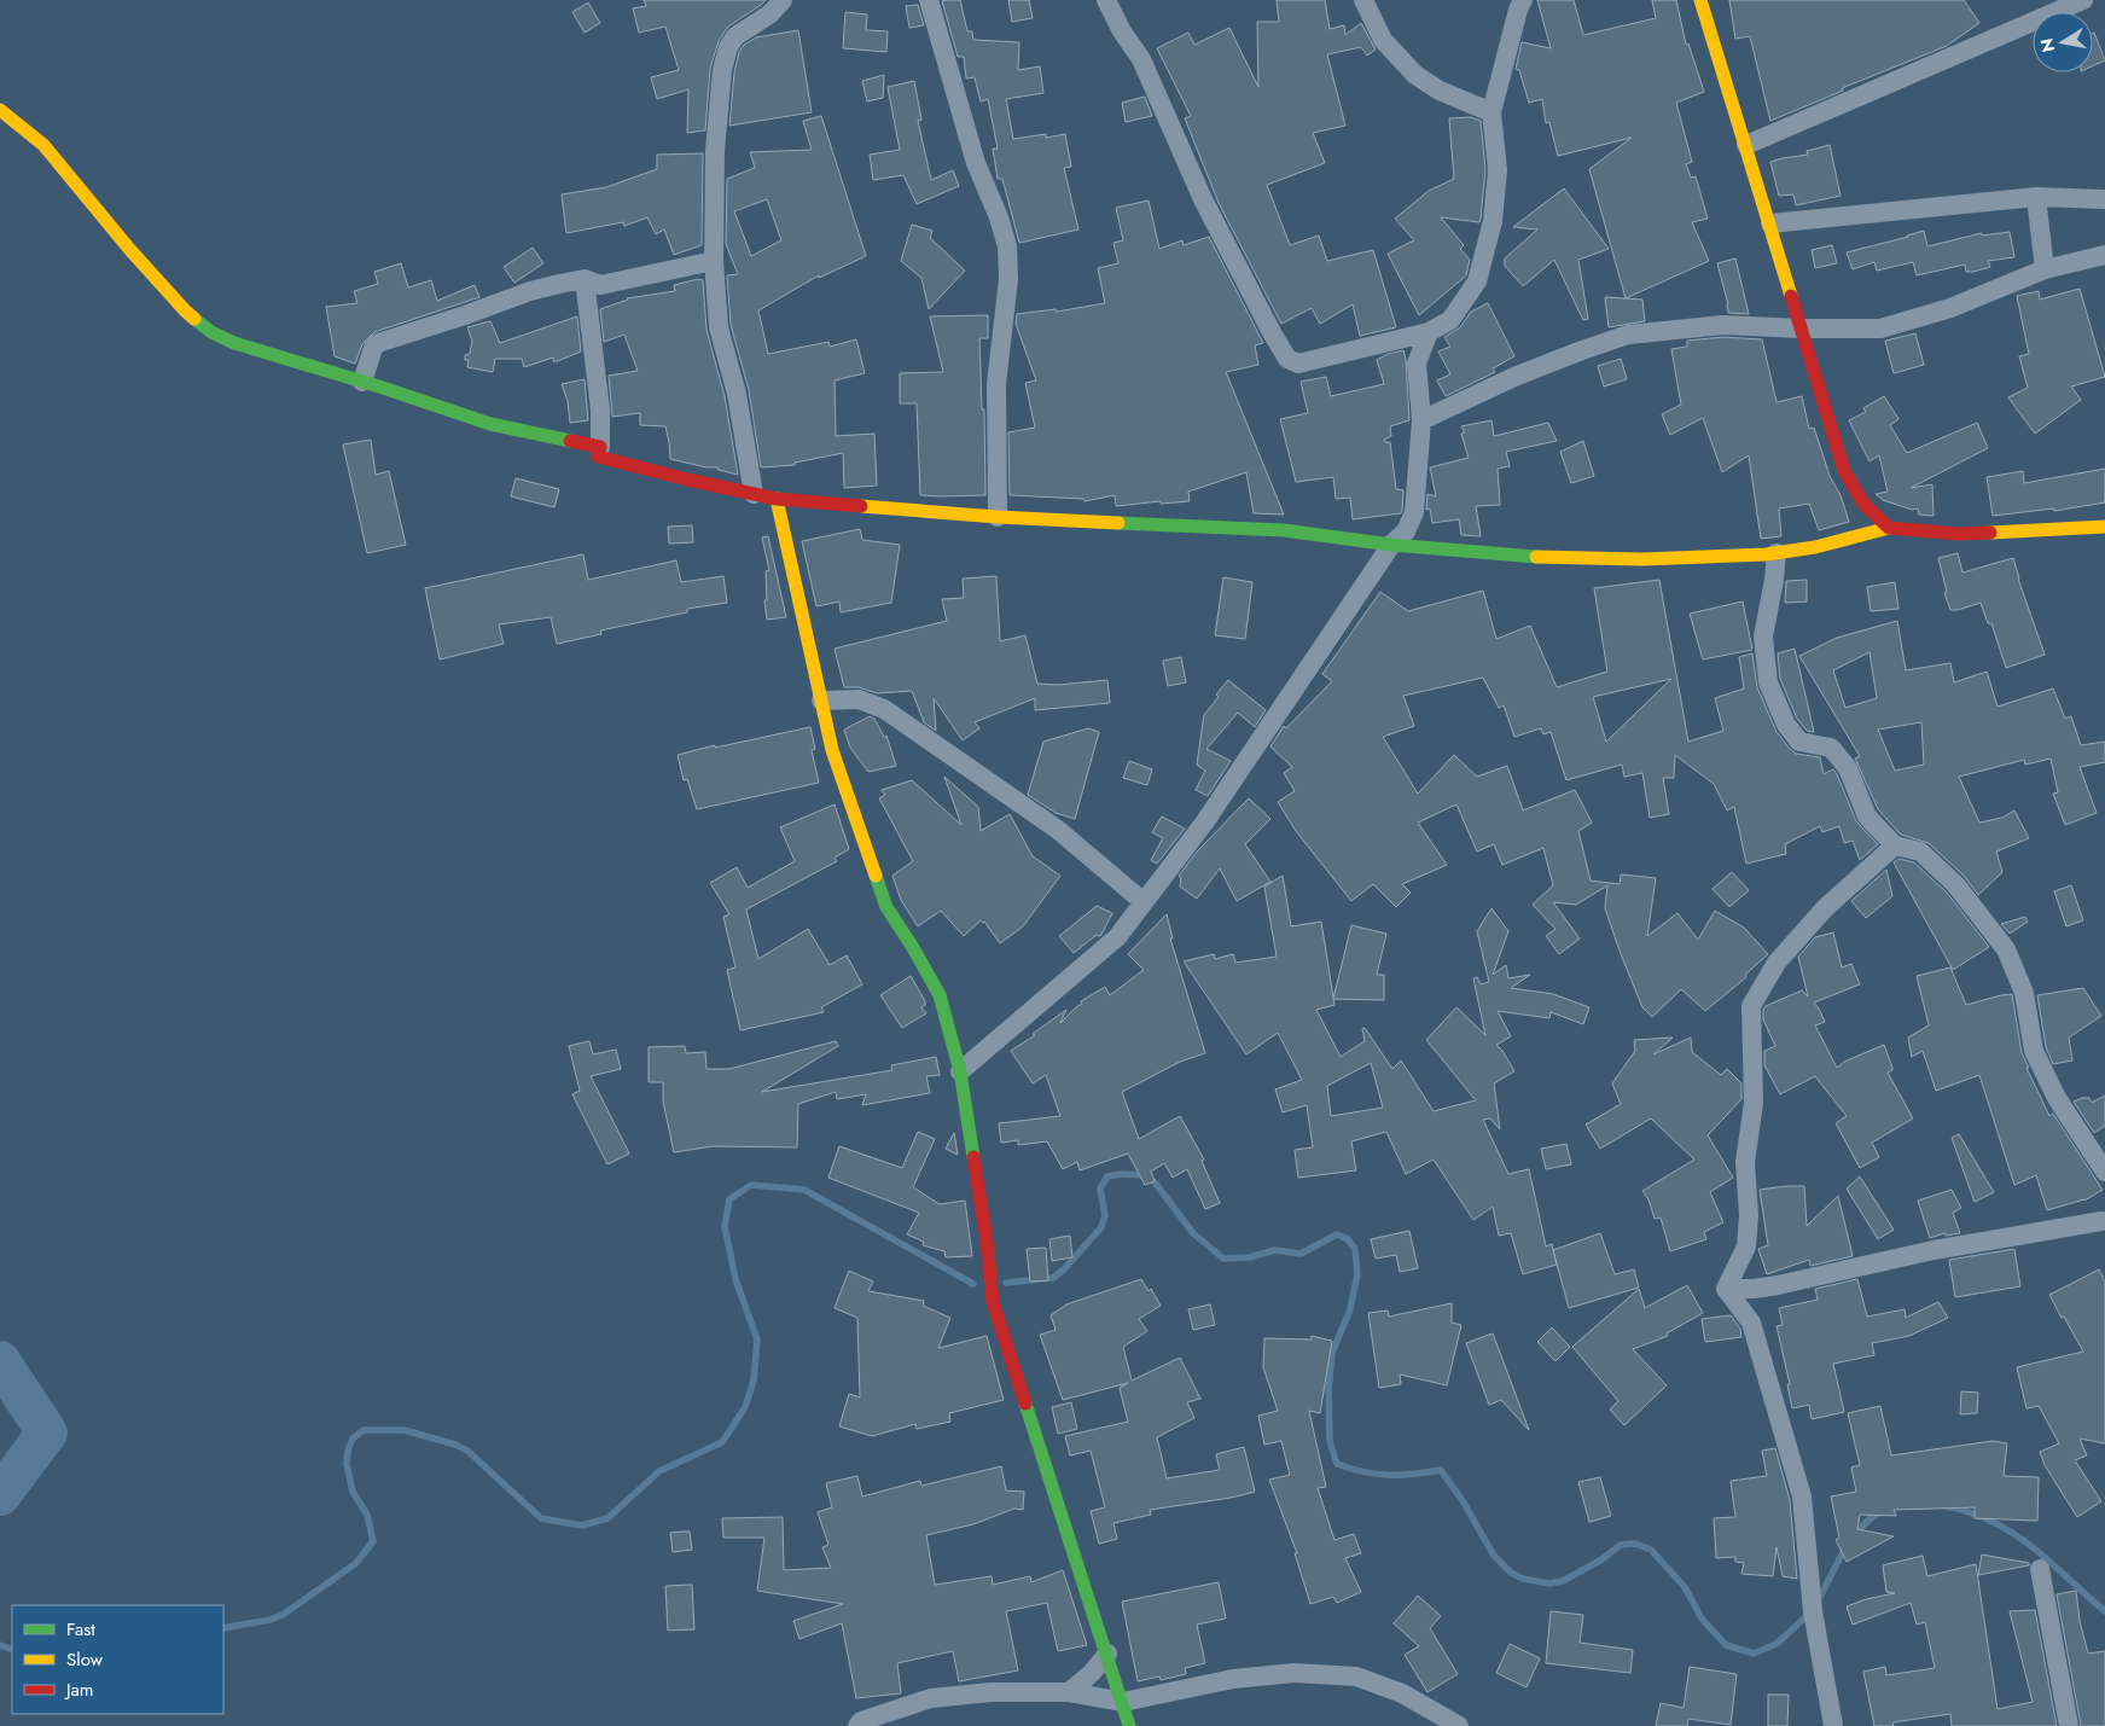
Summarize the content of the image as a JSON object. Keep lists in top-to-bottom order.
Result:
{
  "legend": ["Fast", "Slow", "Jam"],
  "north": "left"
}
